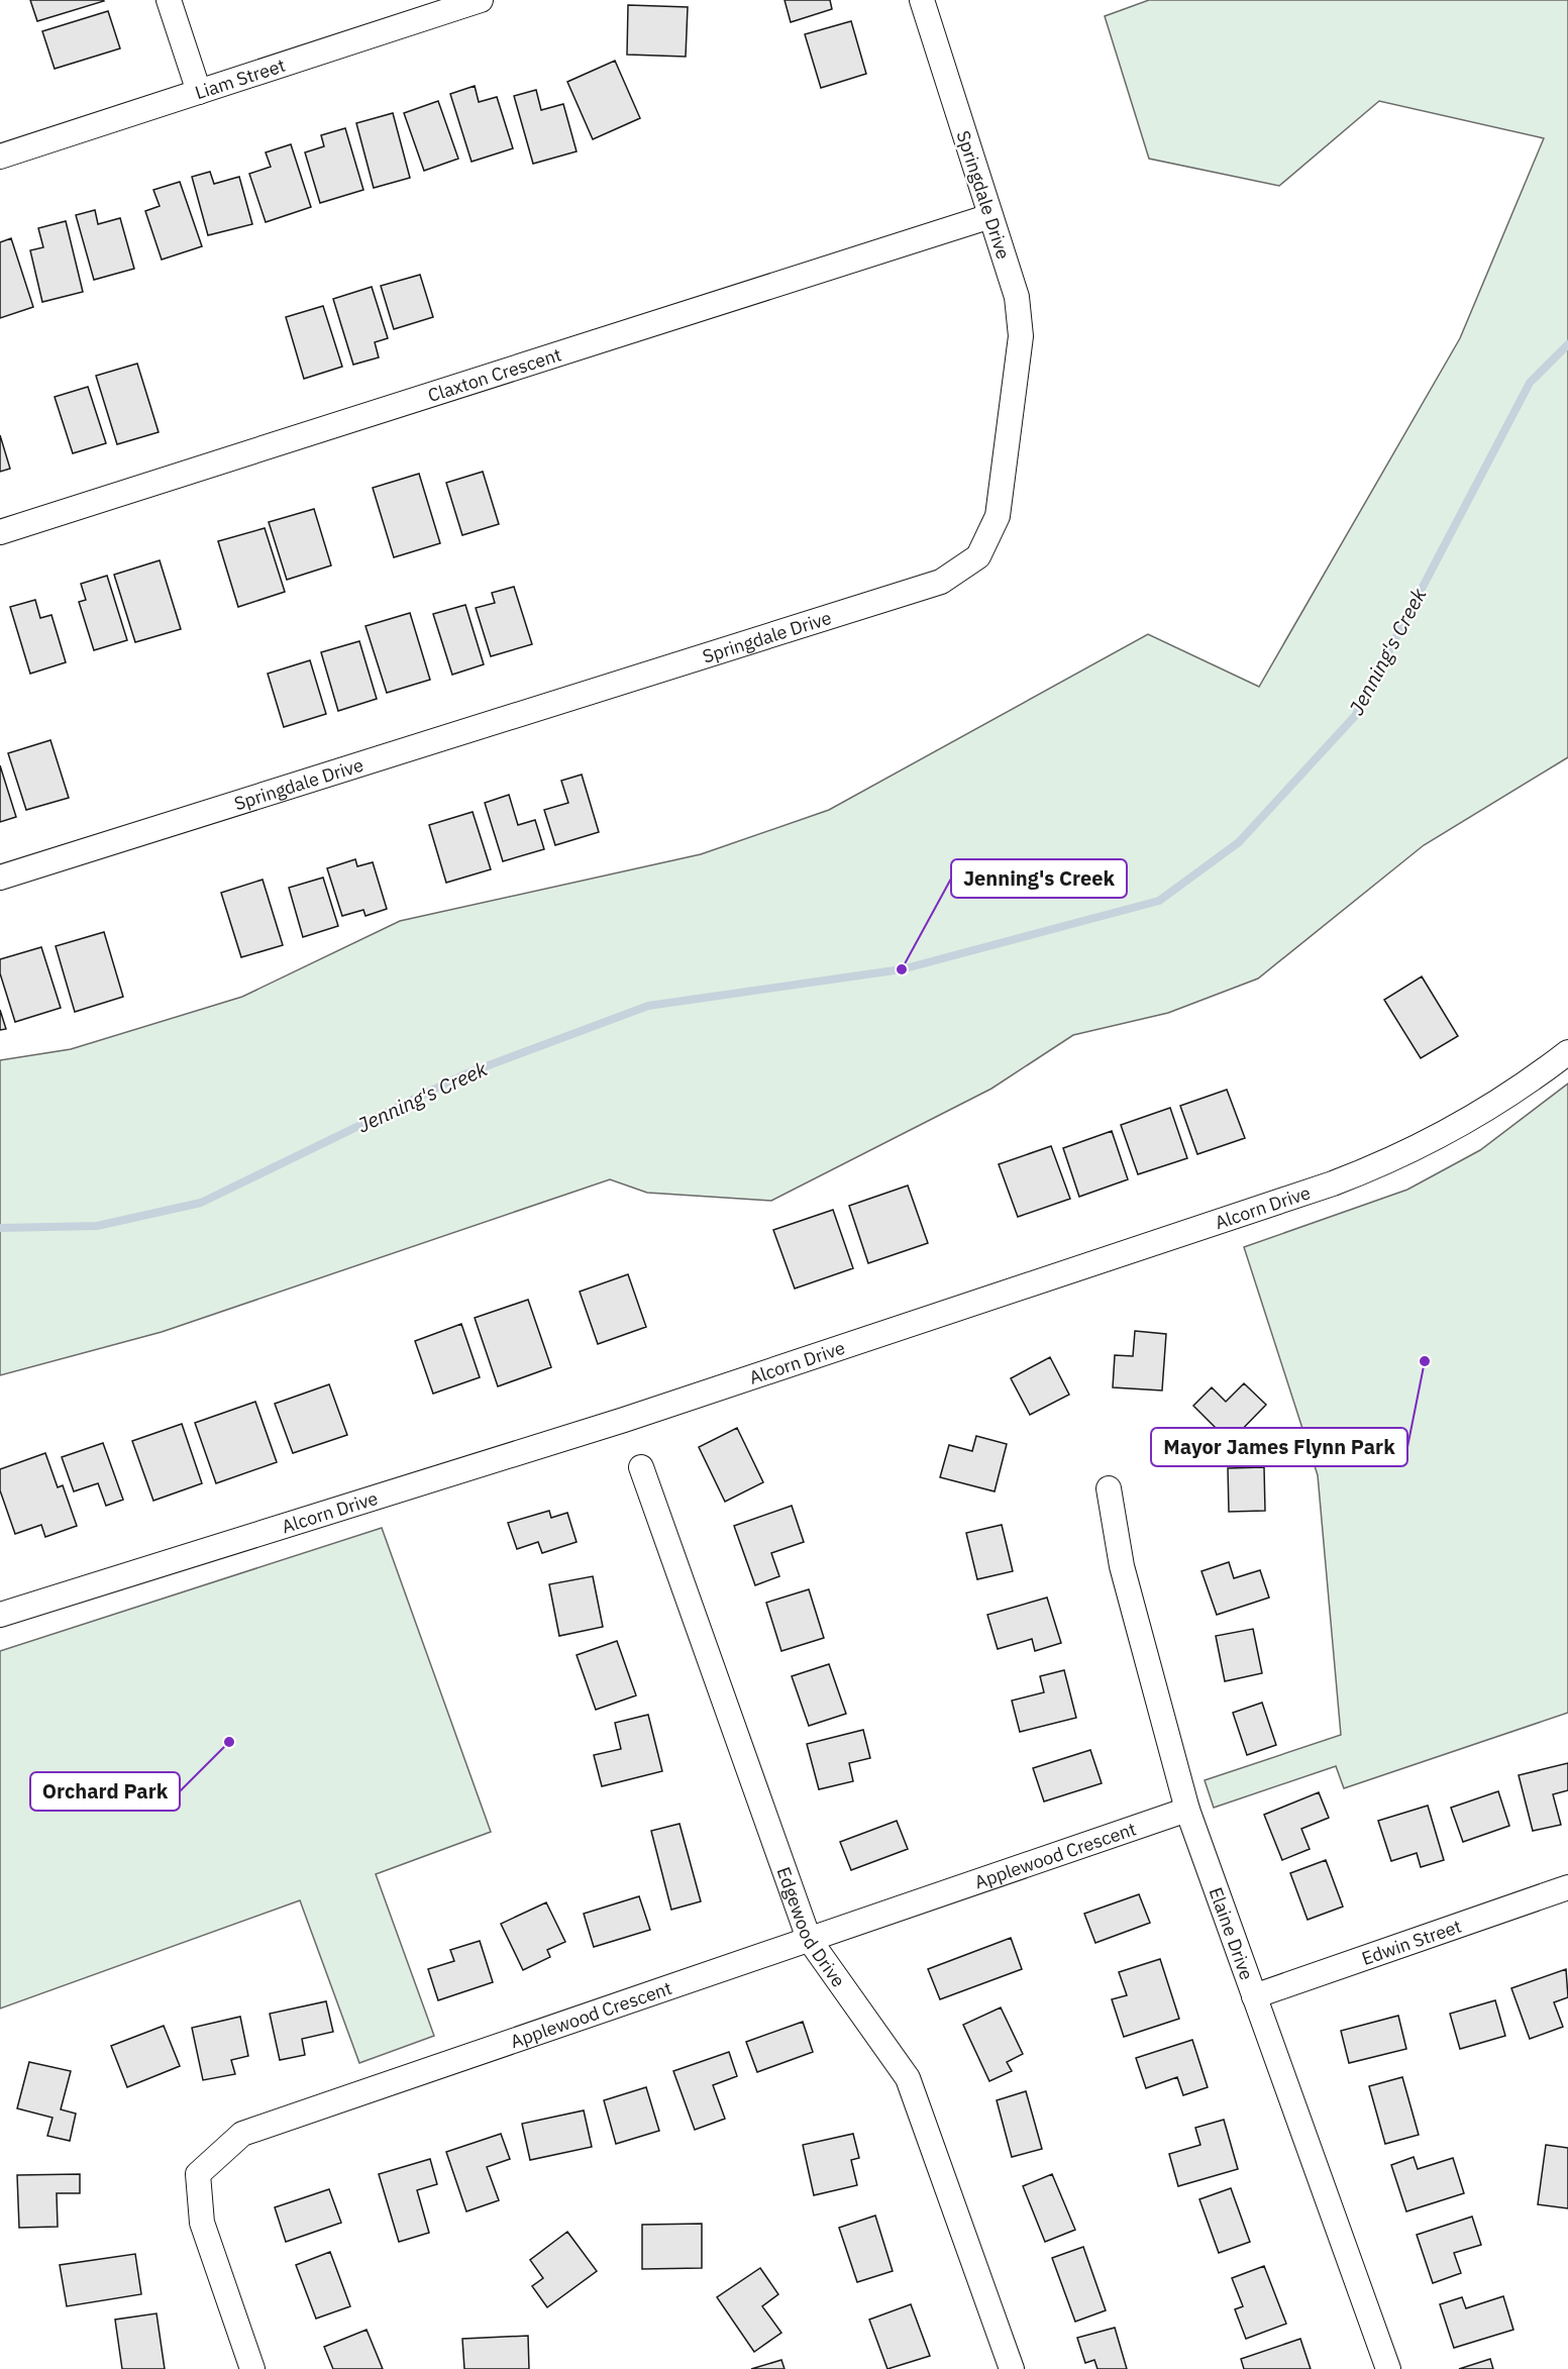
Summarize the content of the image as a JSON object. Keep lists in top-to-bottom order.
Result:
{
  "streets": {
    "street": [
      "Liam Street",
      "Springdale Drive",
      "Claxton Crescent",
      "Alcorn Drive",
      "Applewood Crescent",
      "Edgewood Drive",
      "Elaine Drive",
      "Edwin Street"
    ]
  },
  "crossings": [
    ["Springdale Drive", "Claxton Crescent"],
    ["Applewood Crescent", "Edgewood Drive"],
    ["Applewood Crescent", "Elaine Drive"],
    ["Elaine Drive", "Edwin Street"]
  ],
  "water": ["Jenning's Creek"],
  "places": ["Jenning's Creek", "Mayor James Flynn Park", "Orchard Park"]
}
